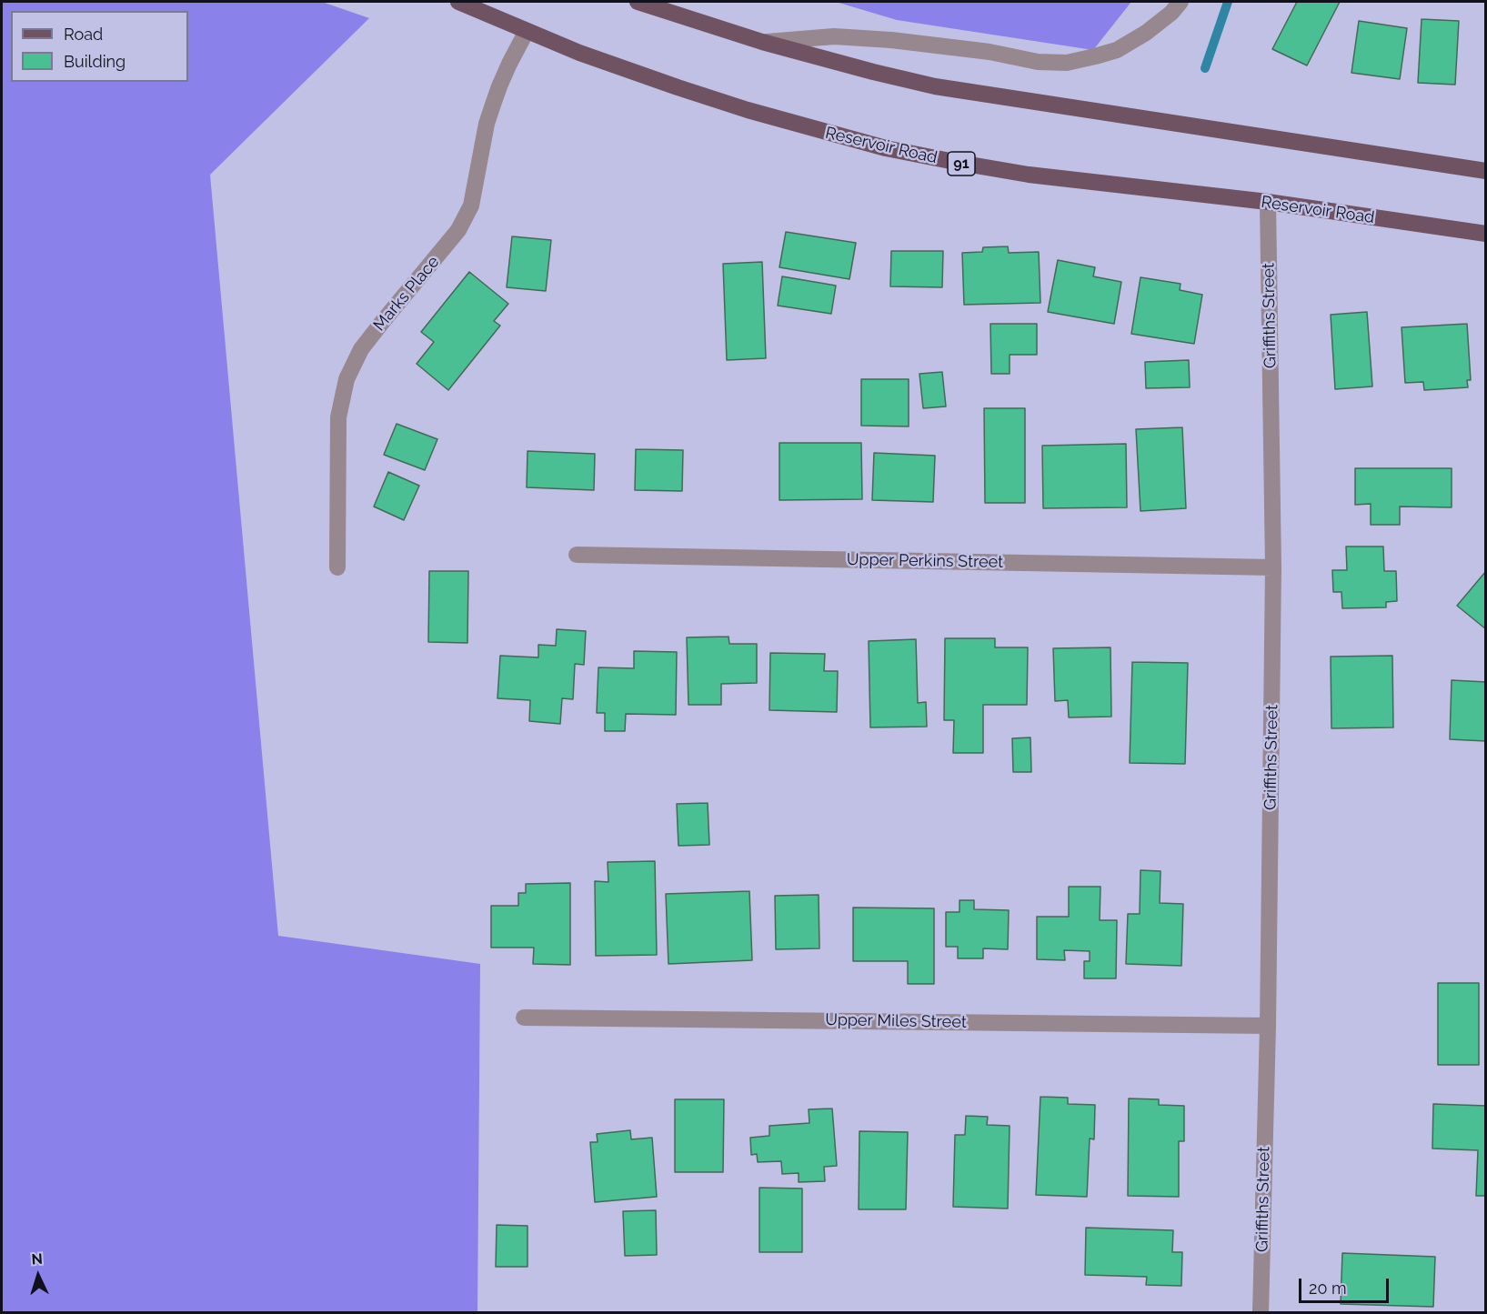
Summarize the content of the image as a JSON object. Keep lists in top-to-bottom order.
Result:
{
  "streets": {
    "main road": ["Reservoir Road", "91"],
    "street": [
      "Marks Place",
      "Griffiths Street",
      "Upper Perkins Street",
      "Upper Miles Street"
    ]
  },
  "crossings": [
    ["Reservoir Road", "Marks Place"],
    ["Reservoir Road", "Griffiths Street"],
    ["Griffiths Street", "Upper Perkins Street"],
    ["Griffiths Street", "Upper Miles Street"]
  ],
  "legend": ["Road", "Building"],
  "scale_bar": "20 m",
  "north": "top"
}
